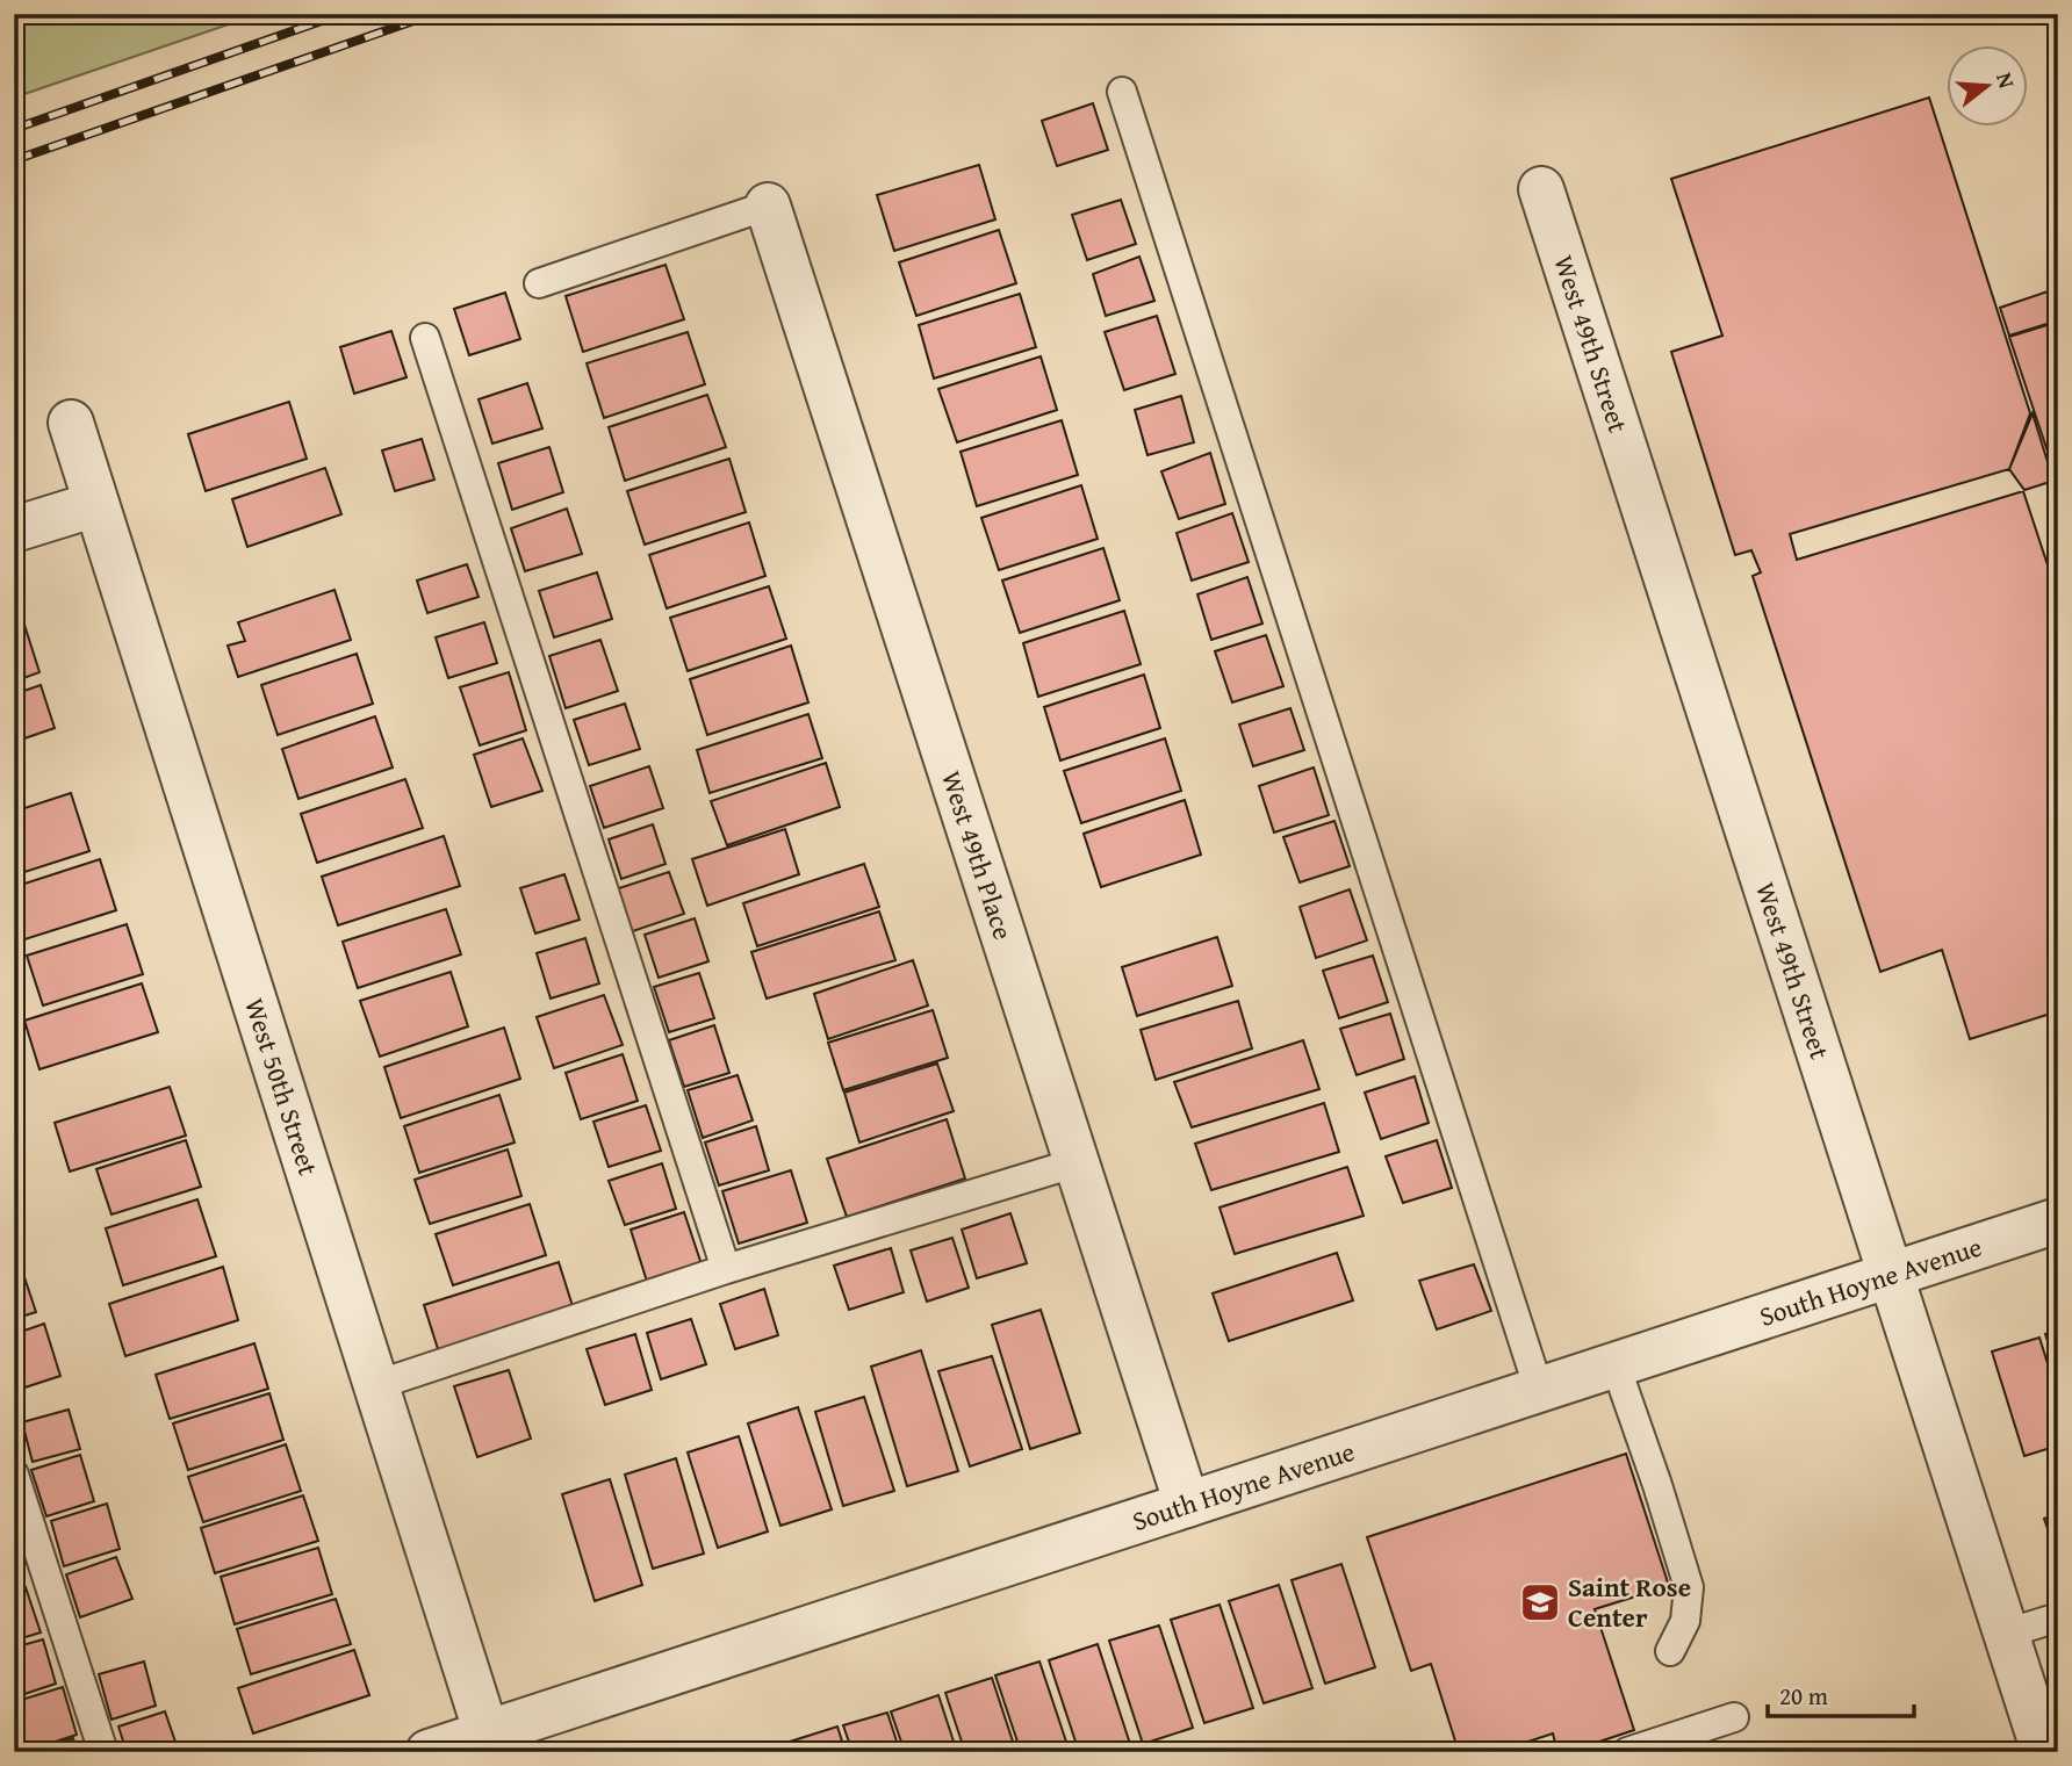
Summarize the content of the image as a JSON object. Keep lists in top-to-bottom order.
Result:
{
  "streets": {
    "street": [
      "West 49th Street",
      "West 49th Place",
      "West 50th Street",
      "South Hoyne Avenue"
    ]
  },
  "crossings": [
    ["West 49th Street", "South Hoyne Avenue"],
    ["West 49th Place", "South Hoyne Avenue"],
    ["West 50th Street", "South Hoyne Avenue"]
  ],
  "places": {
    "school or university": ["Saint Rose Center"]
  },
  "scale_bar": "20 m",
  "north": "right"
}
